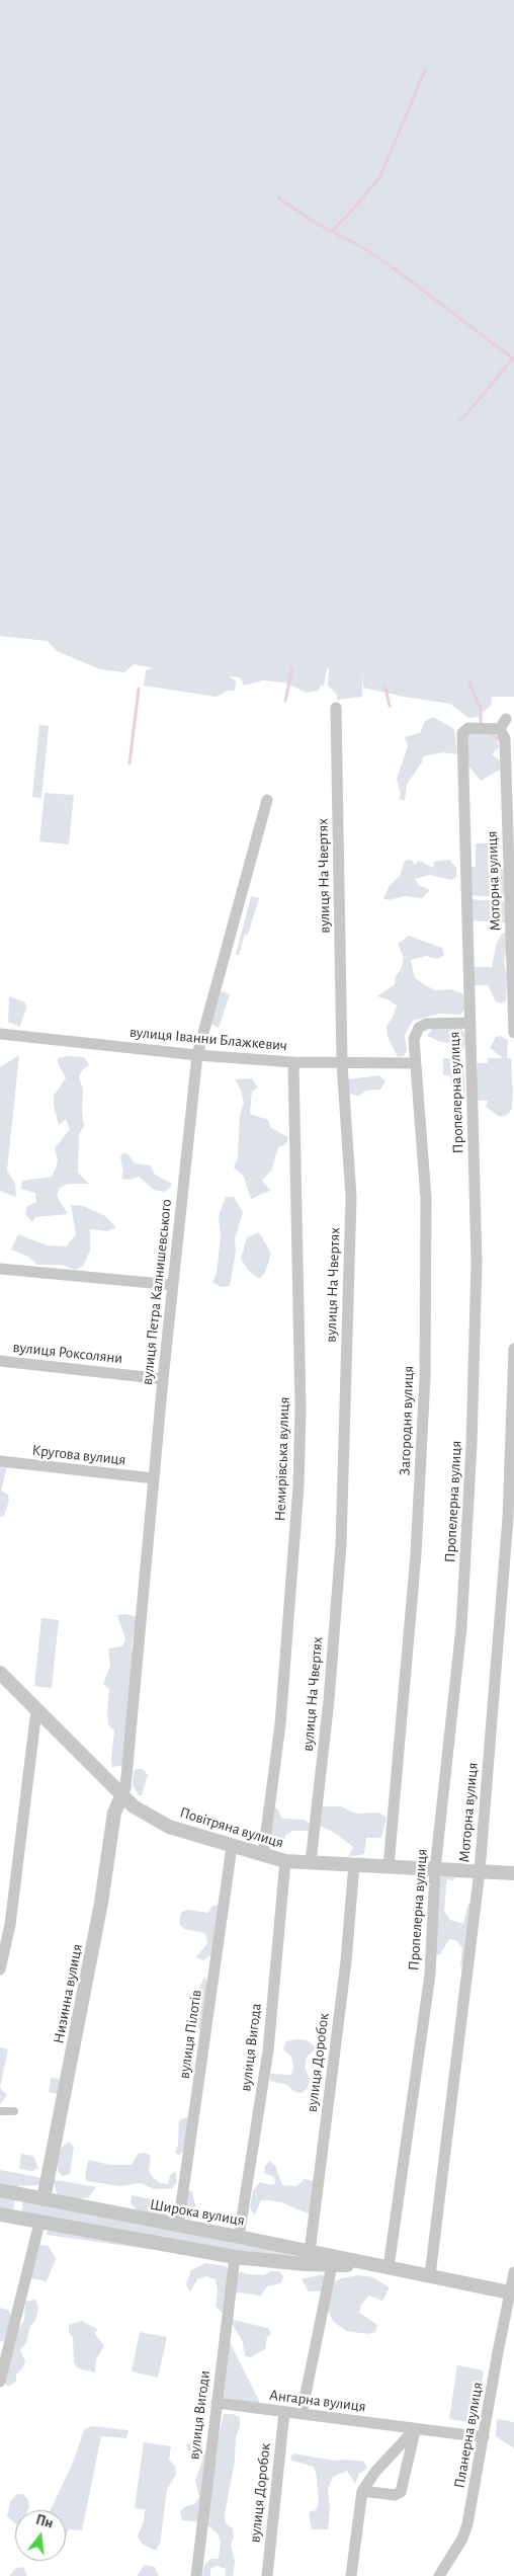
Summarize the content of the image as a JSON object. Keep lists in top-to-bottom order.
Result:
{
  "streets": {
    "street": [
      "вулиця На Чвертях",
      "Моторна вулиця",
      "вулиця Іванни Блажкевич",
      "Пропелерна вулиця",
      "вулиця Петра Калнишевського",
      "вулиця Роксоляни",
      "Загородня вулиця",
      "Кругова вулиця",
      "Немирівська вулиця",
      "Повітряна вулиця",
      "Низинна вулиця",
      "вулиця Пілотів",
      "вулиця Вигода",
      "вулиця Доробок",
      "Широка вулиця",
      "Ангарна вулиця",
      "вулиця Вигоди",
      "Планерна вулиця"
    ]
  },
  "crossings": [
    ["вулиця На Чвертях", "вулиця Іванни Блажкевич"],
    ["вулиця На Чвертях", "Повітряна вулиця"],
    ["Моторна вулиця", "Пропелерна вулиця"],
    ["Моторна вулиця", "Повітряна вулиця"],
    ["Моторна вулиця", "Широка вулиця"],
    ["вулиця Іванни Блажкевич", "вулиця Петра Калнишевського"],
    ["вулиця Іванни Блажкевич", "Загородня вулиця"],
    ["вулиця Іванни Блажкевич", "Немирівська вулиця"],
    ["Пропелерна вулиця", "Загородня вулиця"],
    ["Пропелерна вулиця", "Повітряна вулиця"],
    ["Пропелерна вулиця", "Широка вулиця"],
    ["вулиця Петра Калнишевського", "вулиця Роксоляни"],
    ["вулиця Петра Калнишевського", "Кругова вулиця"],
    ["вулиця Петра Калнишевського", "Повітряна вулиця"],
    ["вулиця Петра Калнишевського", "Низинна вулиця"],
    ["Загородня вулиця", "Повітряна вулиця"],
    ["Немирівська вулиця", "Повітряна вулиця"],
    ["Повітряна вулиця", "Низинна вулиця"],
    ["Повітряна вулиця", "вулиця Пілотів"],
    ["Повітряна вулиця", "вулиця Вигода"],
    ["Повітряна вулиця", "вулиця Доробок"],
    ["Низинна вулиця", "Широка вулиця"],
    ["вулиця Пілотів", "Широка вулиця"],
    ["вулиця Вигода", "Широка вулиця"],
    ["вулиця Доробок", "Широка вулиця"],
    ["вулиця Доробок", "Ангарна вулиця"],
    ["Широка вулиця", "вулиця Вигоди"],
    ["Широка вулиця", "Планерна вулиця"],
    ["Ангарна вулиця", "вулиця Вигоди"],
    ["Ангарна вулиця", "Планерна вулиця"]
  ],
  "north": "top"
}
